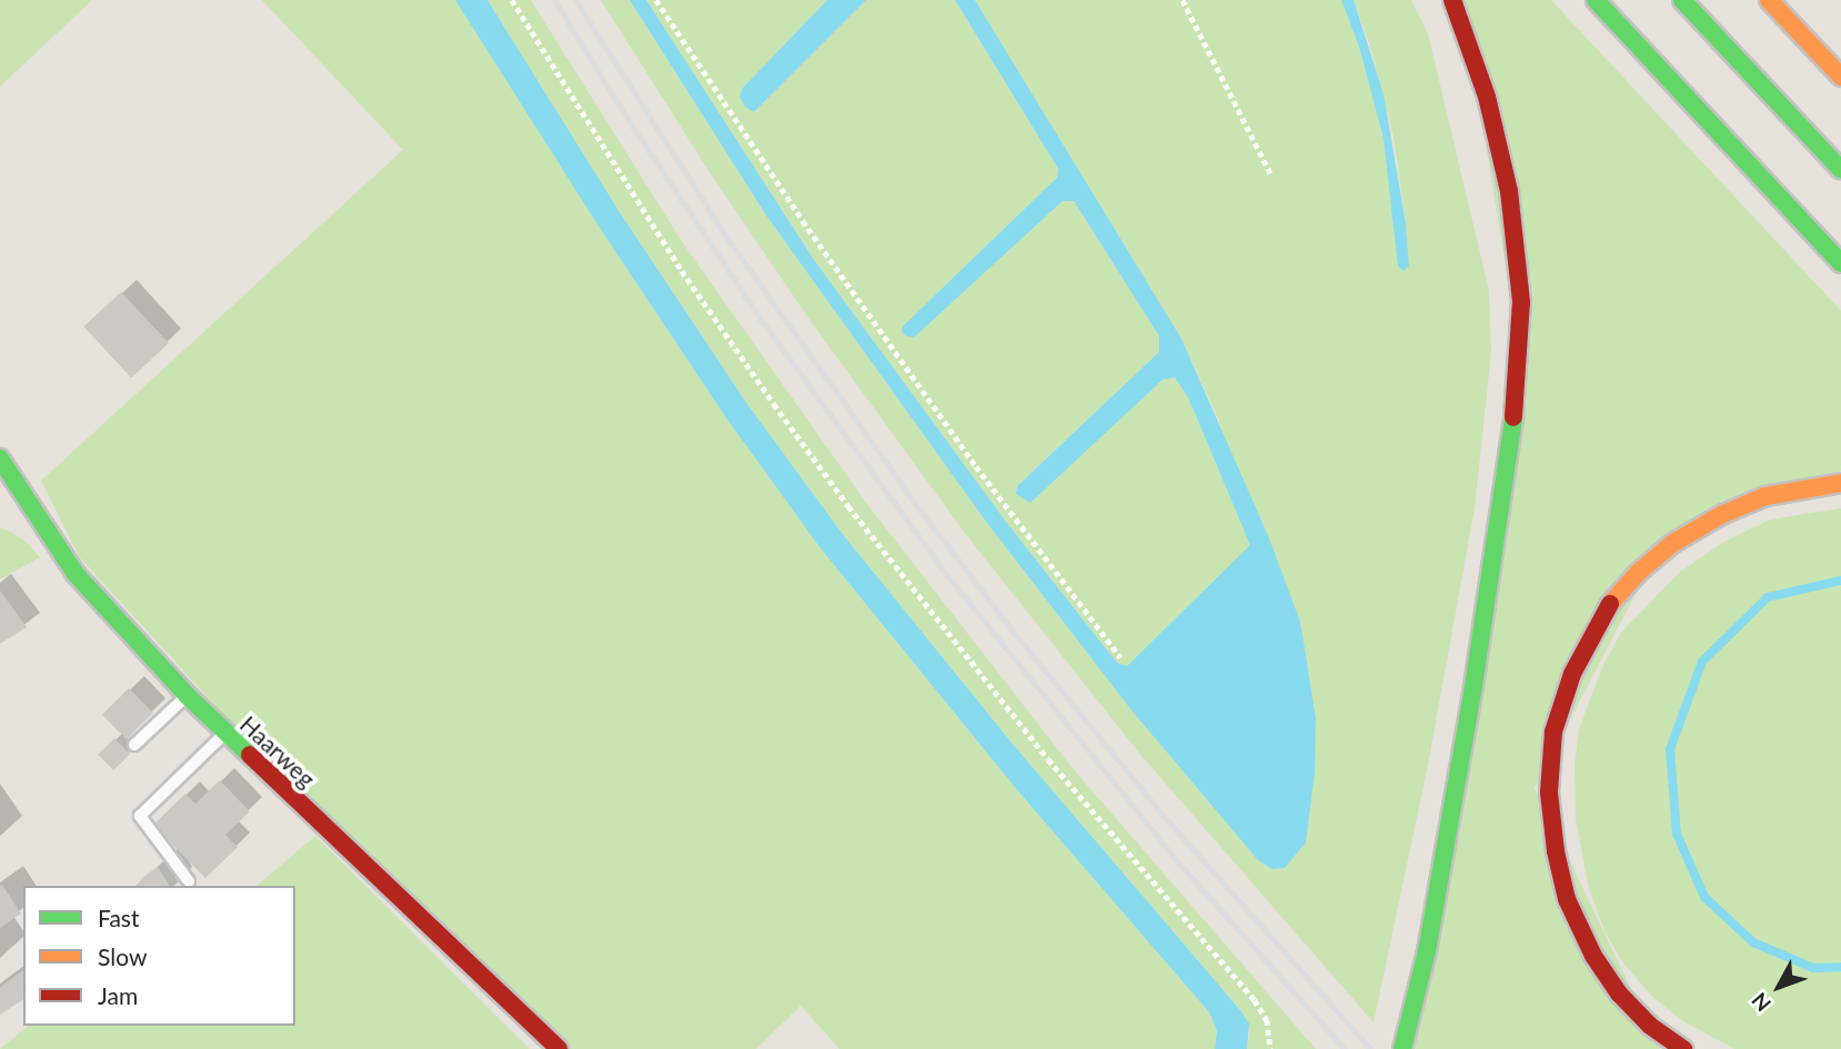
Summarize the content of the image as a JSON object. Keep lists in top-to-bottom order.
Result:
{
  "streets": {
    "main road": ["Haarweg"]
  },
  "legend": ["Fast", "Slow", "Jam"],
  "north": "bottom left"
}
